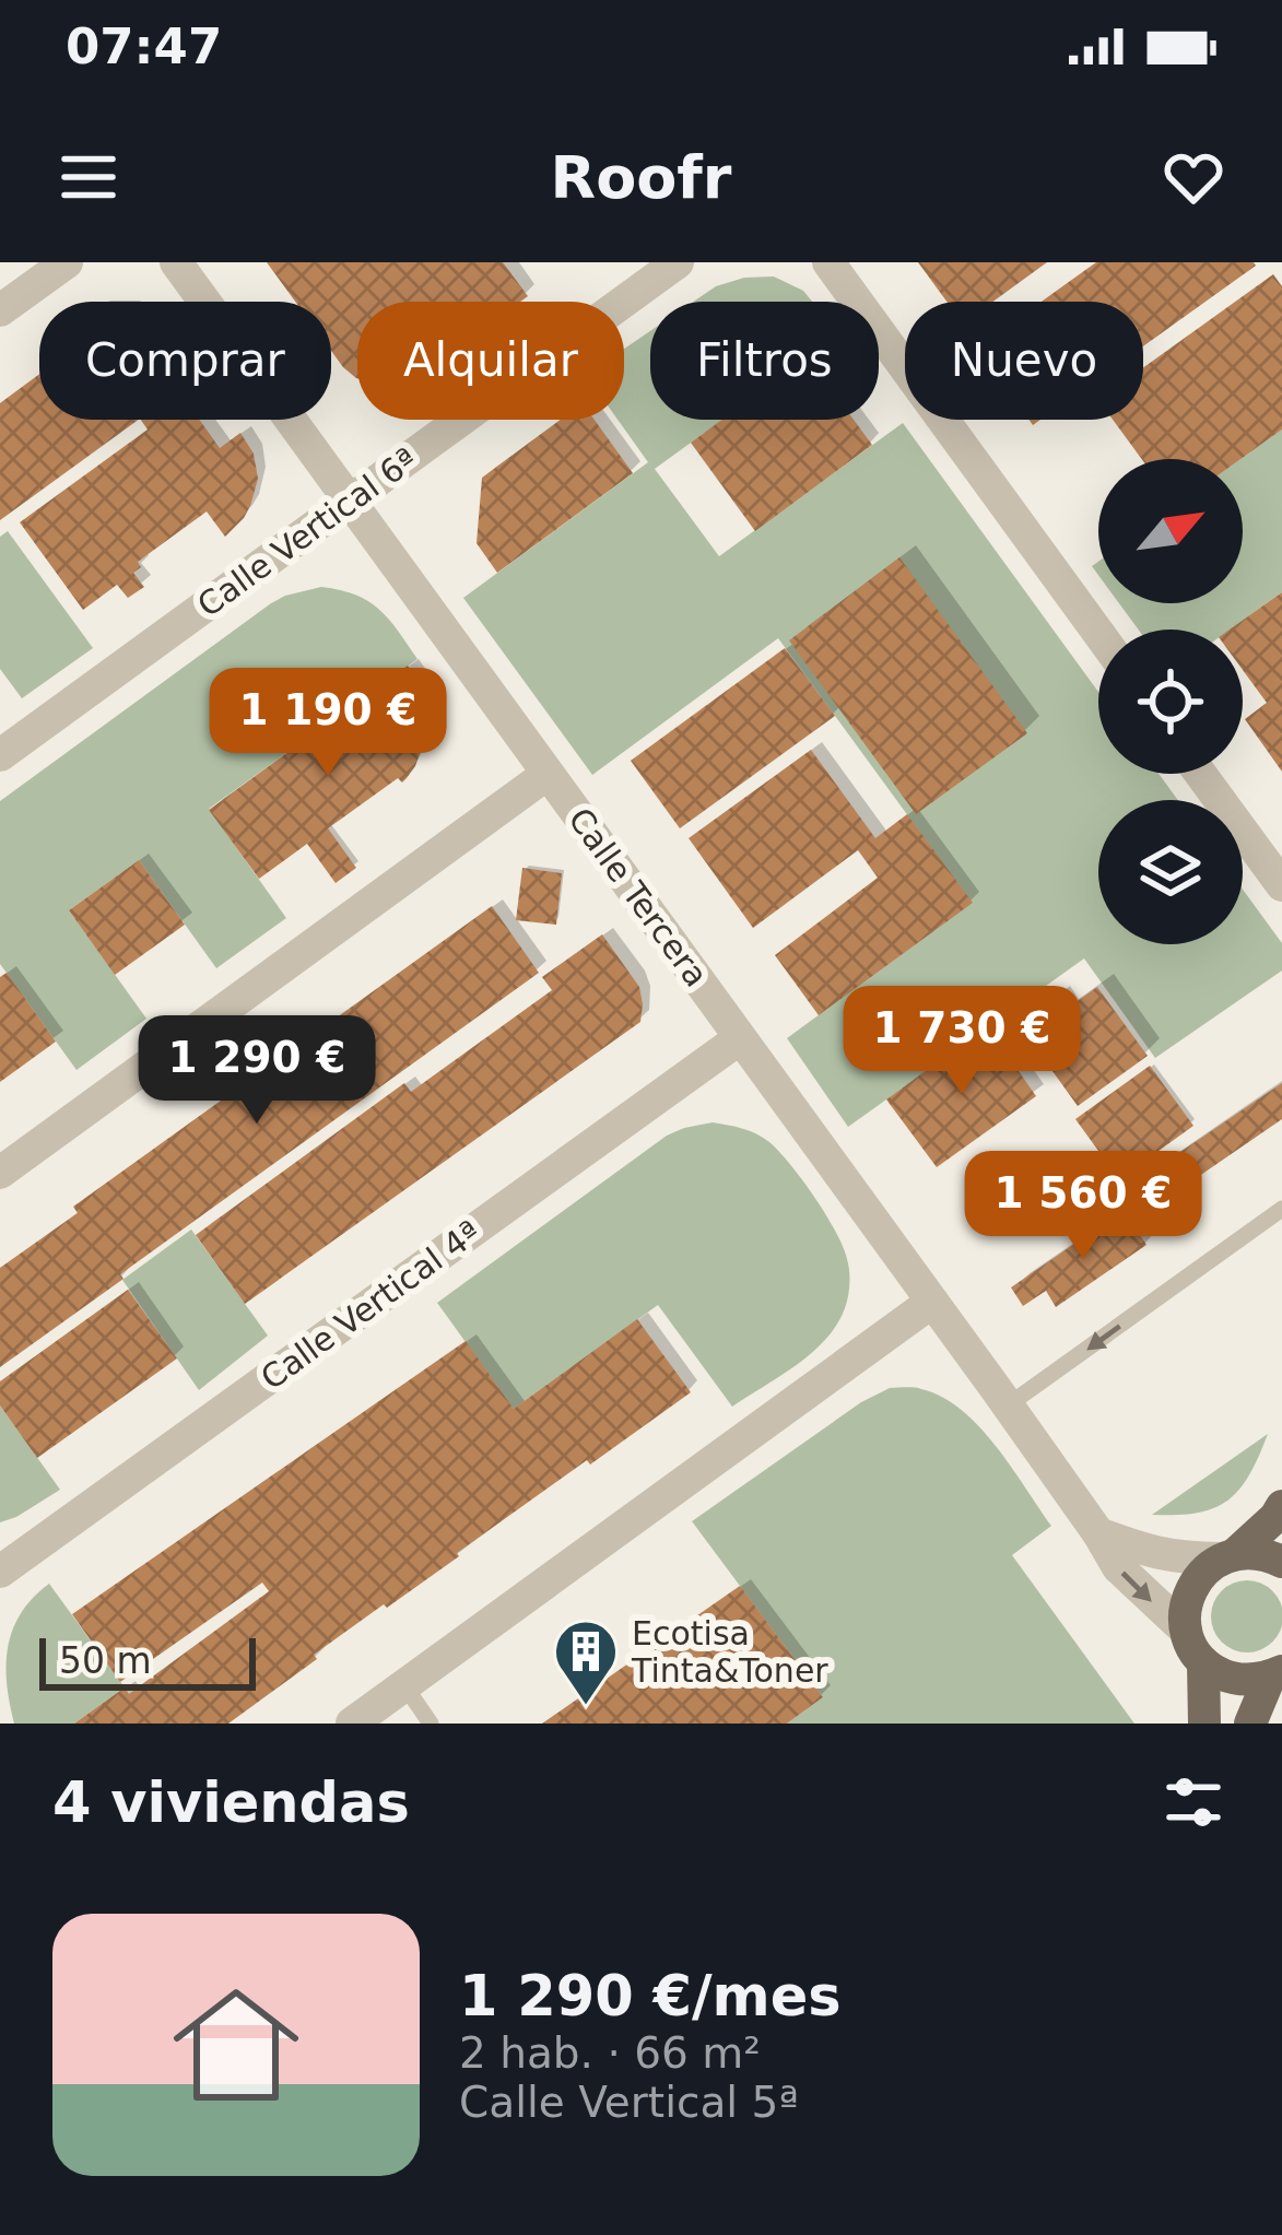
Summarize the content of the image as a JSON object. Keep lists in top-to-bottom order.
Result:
{
  "streets": {
    "street": ["Calle Vertical 6ª", "Calle Tercera", "Calle Vertical 4ª"]
  },
  "crossings": [
    ["Calle Vertical 6ª", "Calle Tercera"],
    ["Calle Tercera", "Calle Vertical 4ª"]
  ],
  "places": {
    "building": ["Ecotisa Tinta&Toner"]
  },
  "scale_bar": "50 m",
  "north": "top right",
  "page": {
    "status": "07:47",
    "header": "Roofr",
    "chip": [
      "Comprar",
      "Alquilar",
      "Filtros",
      "Nuevo"
    ],
    "price": [
      "1 190 €",
      "1 730 €",
      "1 290 €",
      "1 560 €"
    ],
    "scale": "50 m",
    "heading": "4 viviendas",
    "list": [
      {
        "name": "1 290 €/mes",
        "note": "2 hab. · 66 m² · Calle Vertical 5ª"
      }
    ]
  }
}
